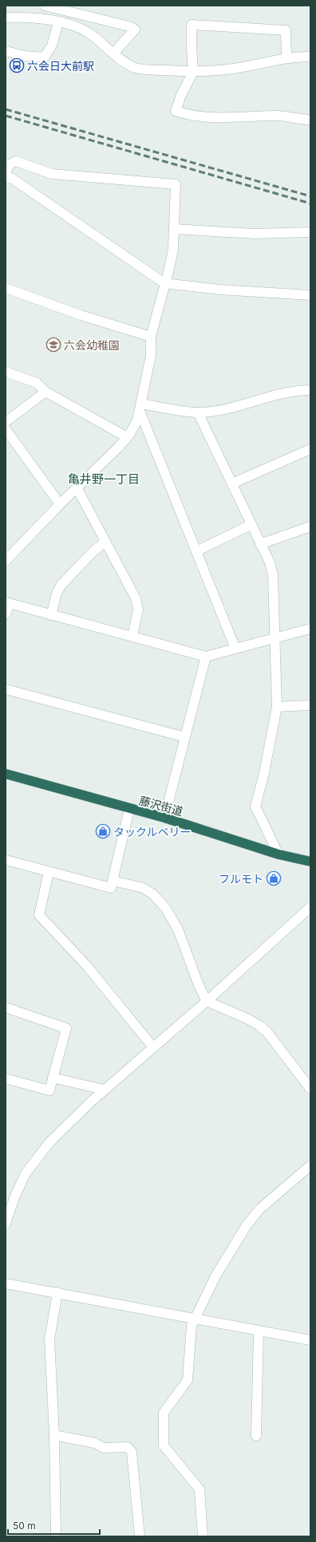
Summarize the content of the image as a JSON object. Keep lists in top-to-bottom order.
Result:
{
  "streets": {
    "highway": ["藤沢街道"]
  },
  "districts": ["亀井野一丁目"],
  "places": {
    "bus stop": ["六会日大前駅"],
    "school or university": ["六会幼稚園"],
    "shop": ["タックルベリー", "フルモト"]
  },
  "scale_bar": "50 m"
}
